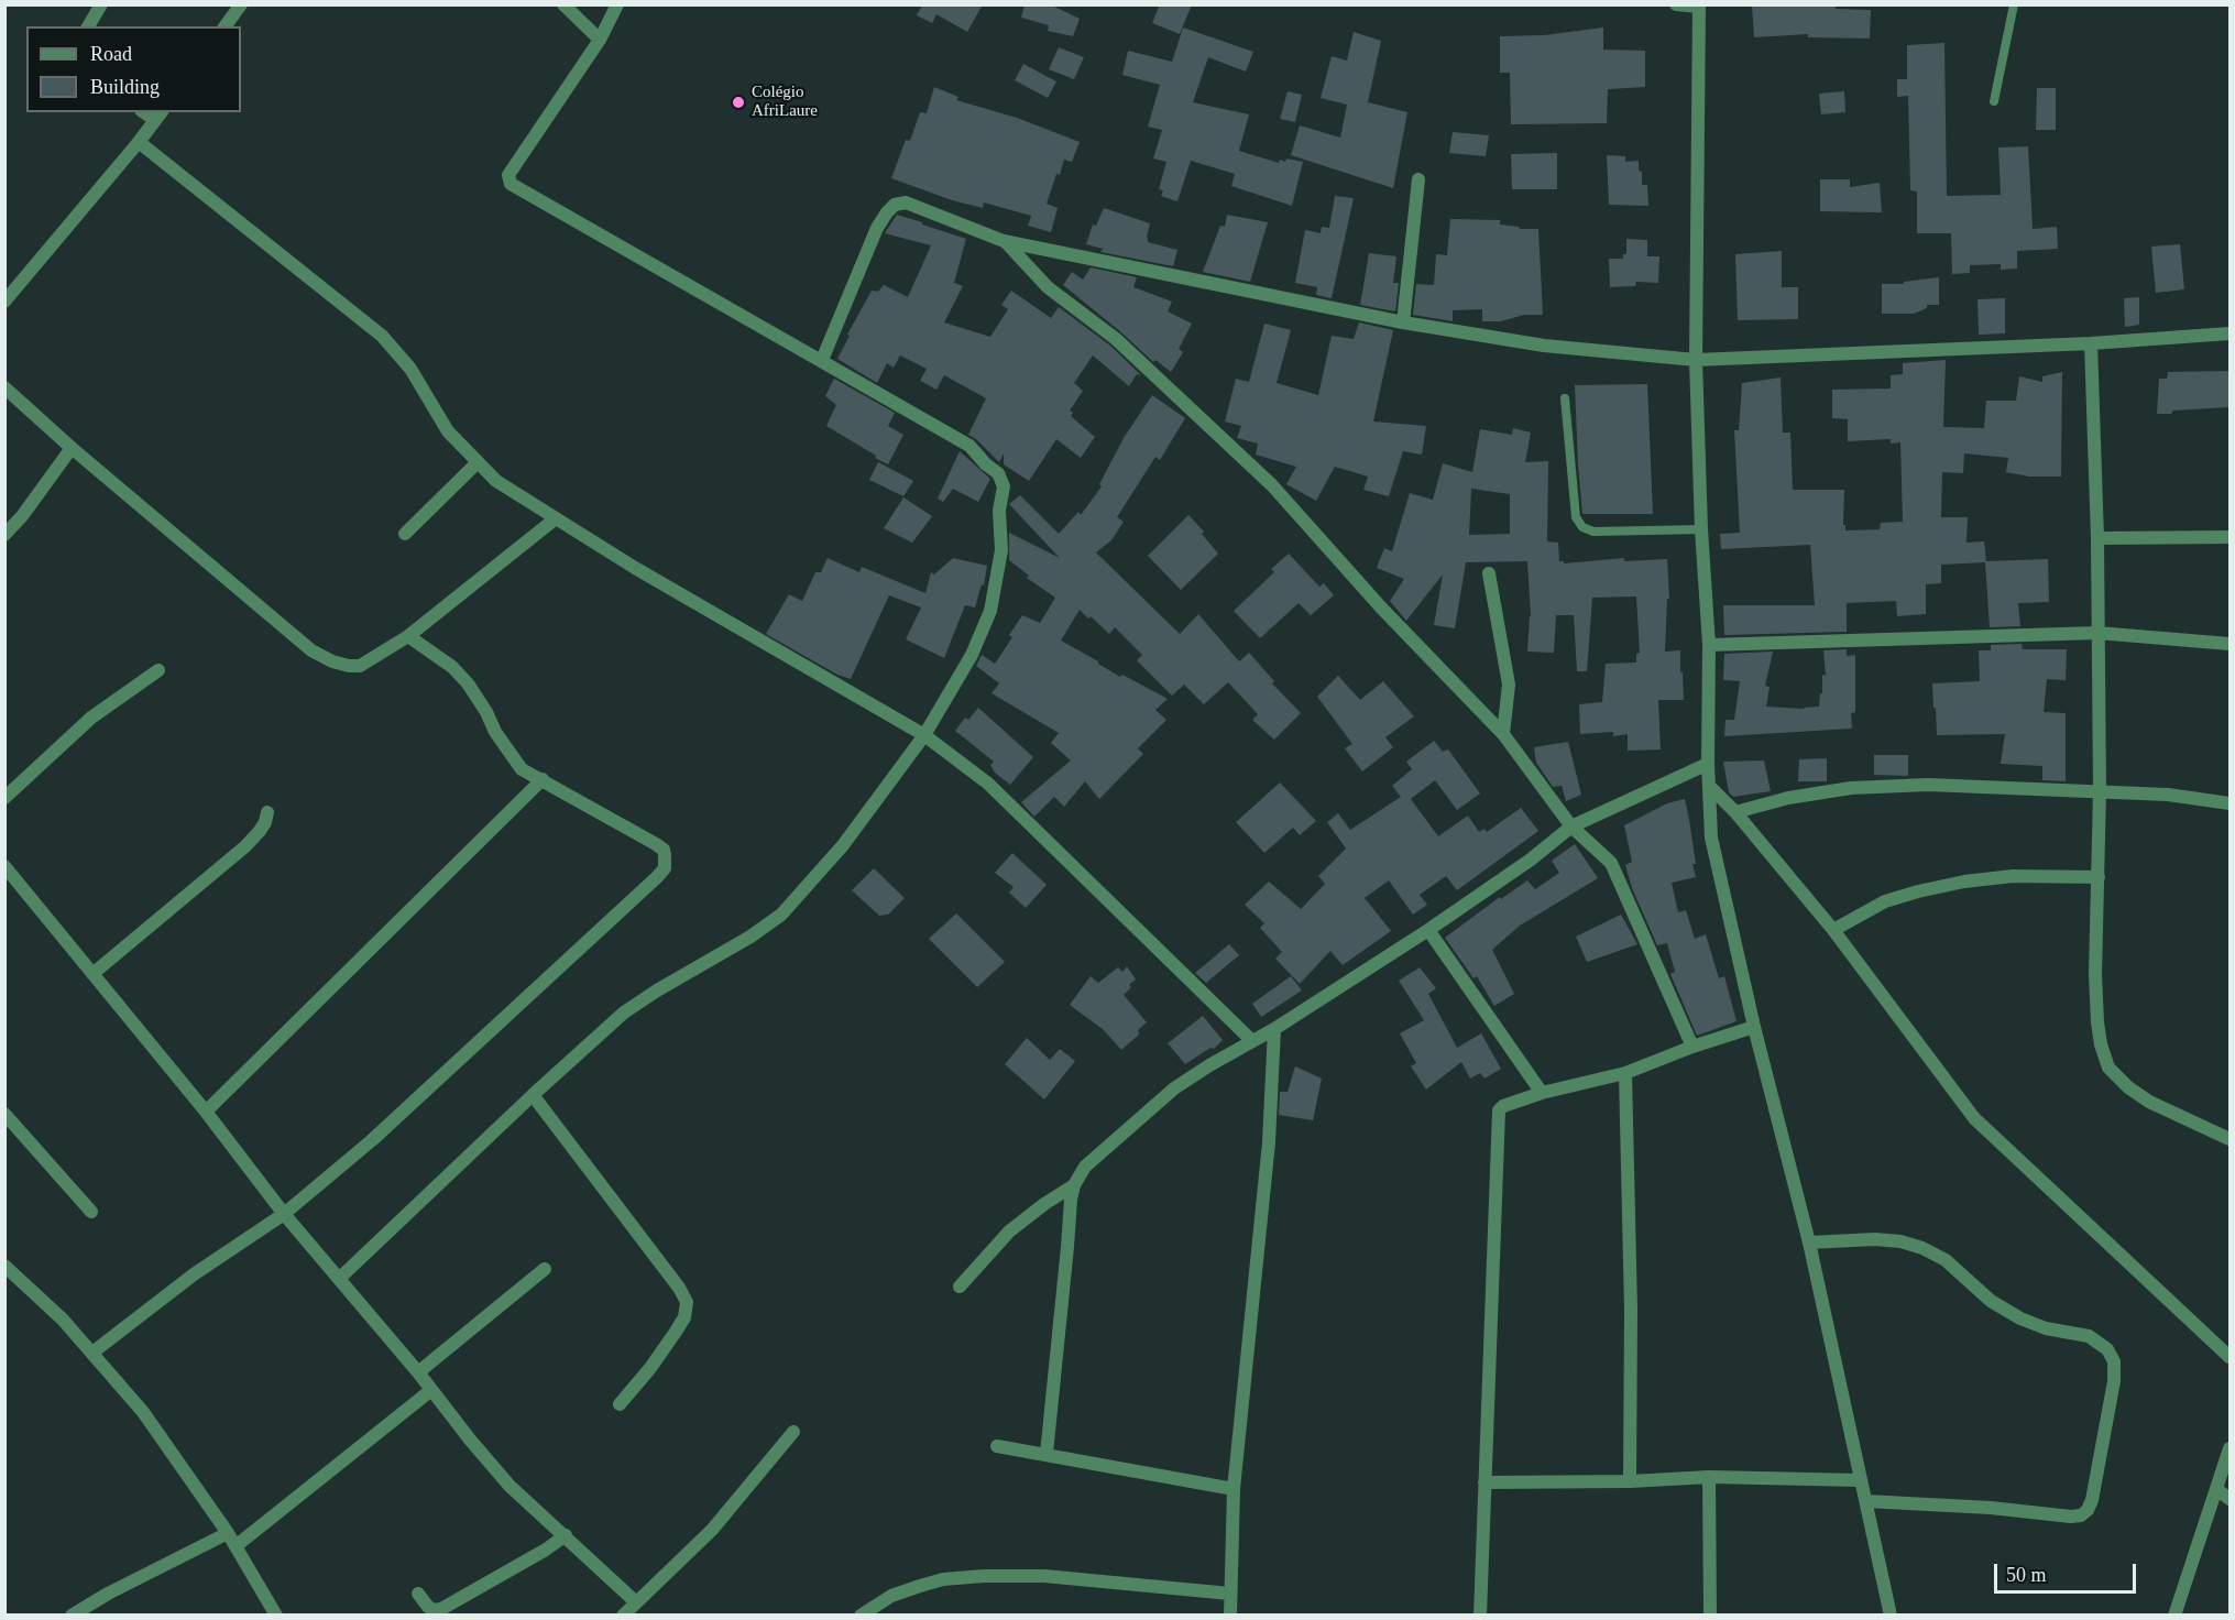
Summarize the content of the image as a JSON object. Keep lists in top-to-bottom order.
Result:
{
  "places": ["Colégio AfriLaure"],
  "legend": ["Road", "Building"],
  "scale_bar": "50 m"
}
